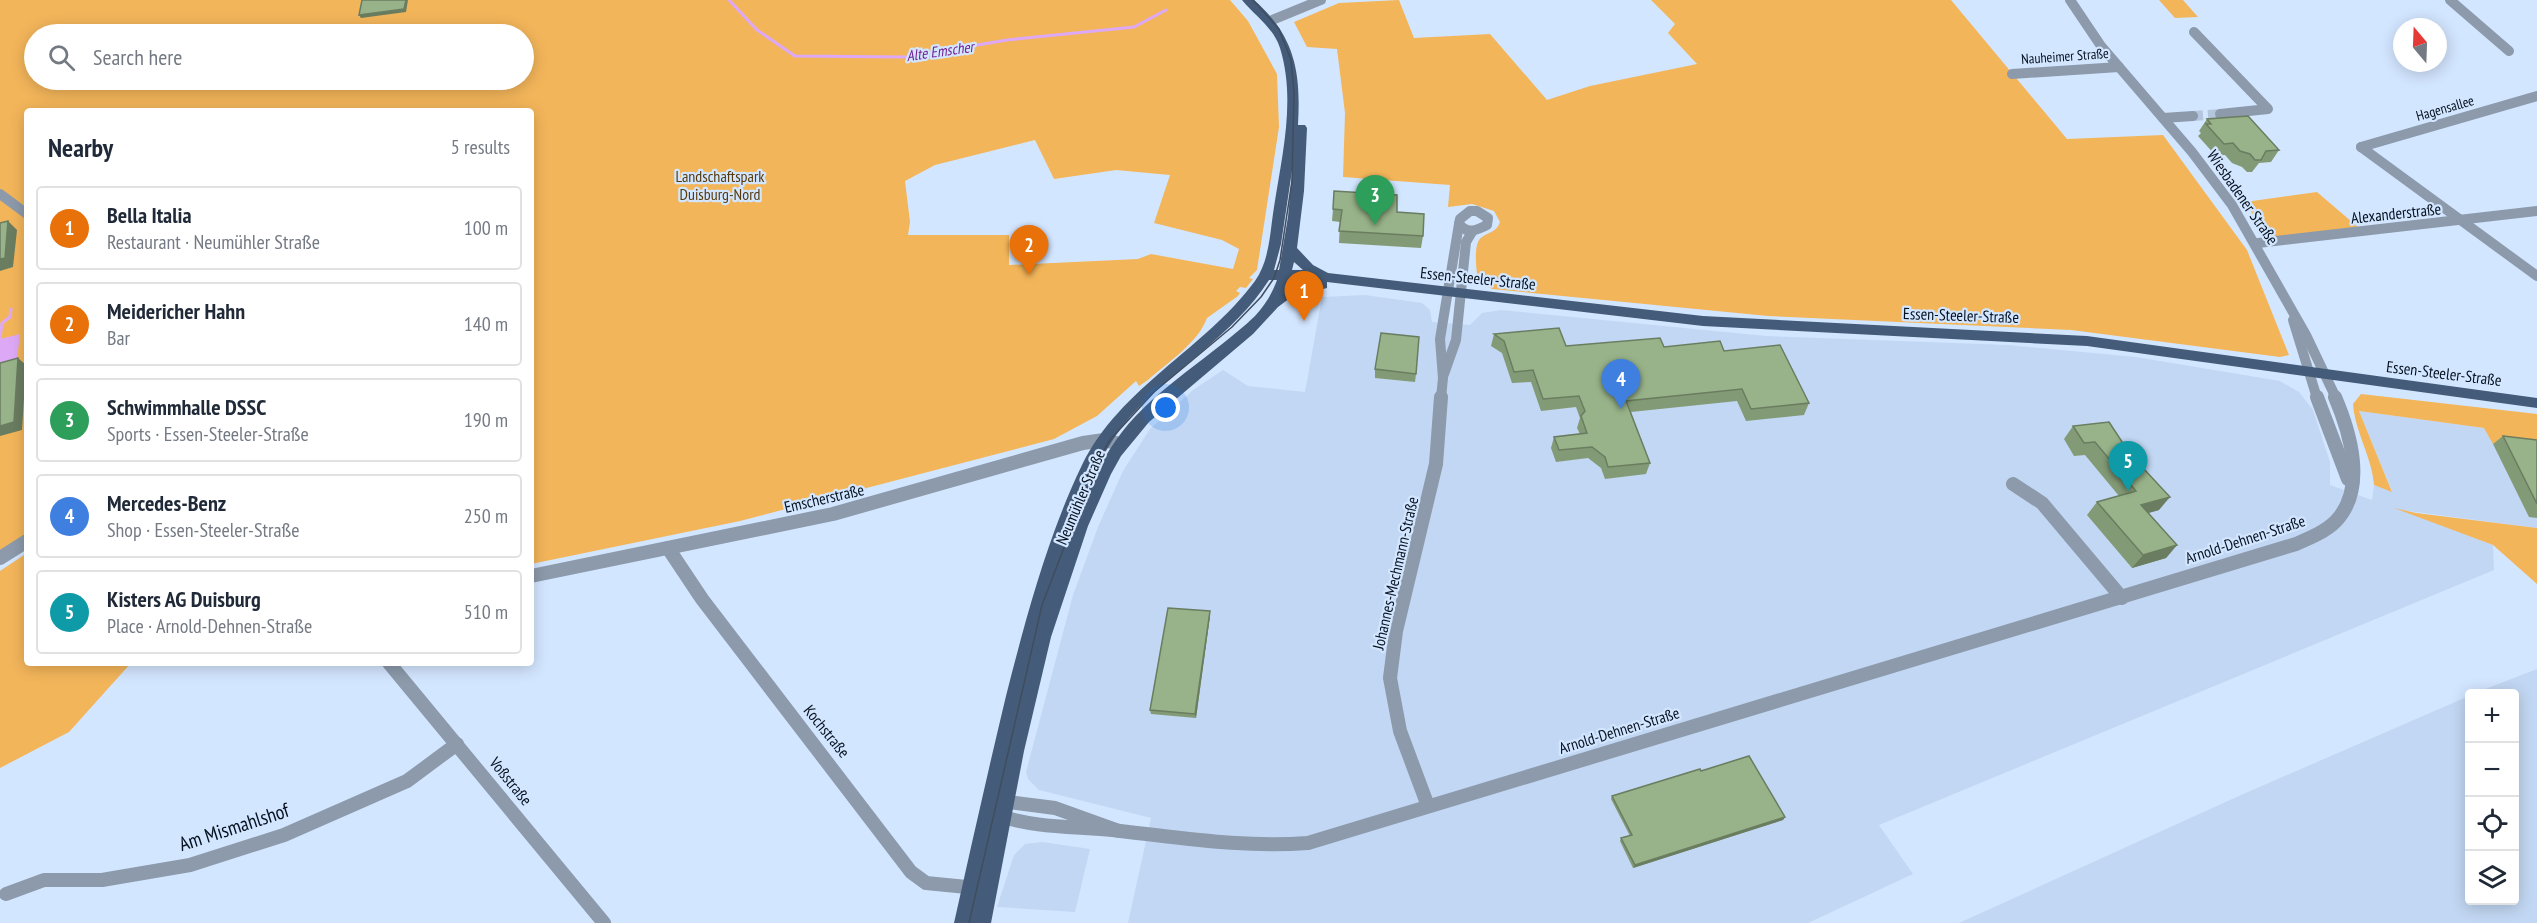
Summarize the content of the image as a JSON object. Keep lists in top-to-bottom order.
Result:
{
  "streets": {
    "main road": ["Essen-Steeler-Straße", "Neumühler Straße"],
    "street": [
      "Nauheimer Straße",
      "Hagensallee",
      "Wiesbadener Straße",
      "Alexanderstraße",
      "Emscherstraße",
      "Arnold-Dehnen-Straße",
      "Johannes-Mechmann-Straße",
      "Kochstraße",
      "Voßstraße",
      "Am Mismahlshof"
    ]
  },
  "crossings": [
    ["Nauheimer Straße", "Wiesbadener Straße"],
    ["Hagensallee", "Alexanderstraße"],
    ["Wiesbadener Straße", "Alexanderstraße"],
    ["Wiesbadener Straße", "Essen-Steeler-Straße"],
    ["Wiesbadener Straße", "Arnold-Dehnen-Straße"],
    ["Essen-Steeler-Straße", "Neumühler Straße"],
    ["Essen-Steeler-Straße", "Arnold-Dehnen-Straße"],
    ["Essen-Steeler-Straße", "Johannes-Mechmann-Straße"],
    ["Neumühler Straße", "Emscherstraße"],
    ["Neumühler Straße", "Arnold-Dehnen-Straße"],
    ["Neumühler Straße", "Kochstraße"],
    ["Emscherstraße", "Kochstraße"],
    ["Arnold-Dehnen-Straße", "Johannes-Mechmann-Straße"],
    ["Voßstraße", "Am Mismahlshof"]
  ],
  "water": ["Alte Emscher"],
  "parks": ["Landschaftspark Duisburg-Nord"],
  "north": "top",
  "page": {
    "search": "Search here",
    "heading": ["Nearby", "5 results"],
    "pins": [
      "3",
      "2",
      "1",
      "4",
      "5"
    ],
    "list": [
      {
        "mark": "1",
        "name": "Bella Italia",
        "note": "Restaurant · Neumühler Straße",
        "value": "100 m"
      },
      {
        "mark": "2",
        "name": "Meidericher Hahn",
        "note": "Bar",
        "value": "140 m"
      },
      {
        "mark": "3",
        "name": "Schwimmhalle DSSC",
        "note": "Sports · Essen-Steeler-Straße",
        "value": "190 m"
      },
      {
        "mark": "4",
        "name": "Mercedes-Benz",
        "note": "Shop · Essen-Steeler-Straße",
        "value": "250 m"
      },
      {
        "mark": "5",
        "name": "Kisters AG Duisburg",
        "note": "Place · Arnold-Dehnen-Straße",
        "value": "510 m"
      }
    ],
    "map_buttons": ["+", "−"]
  }
}
